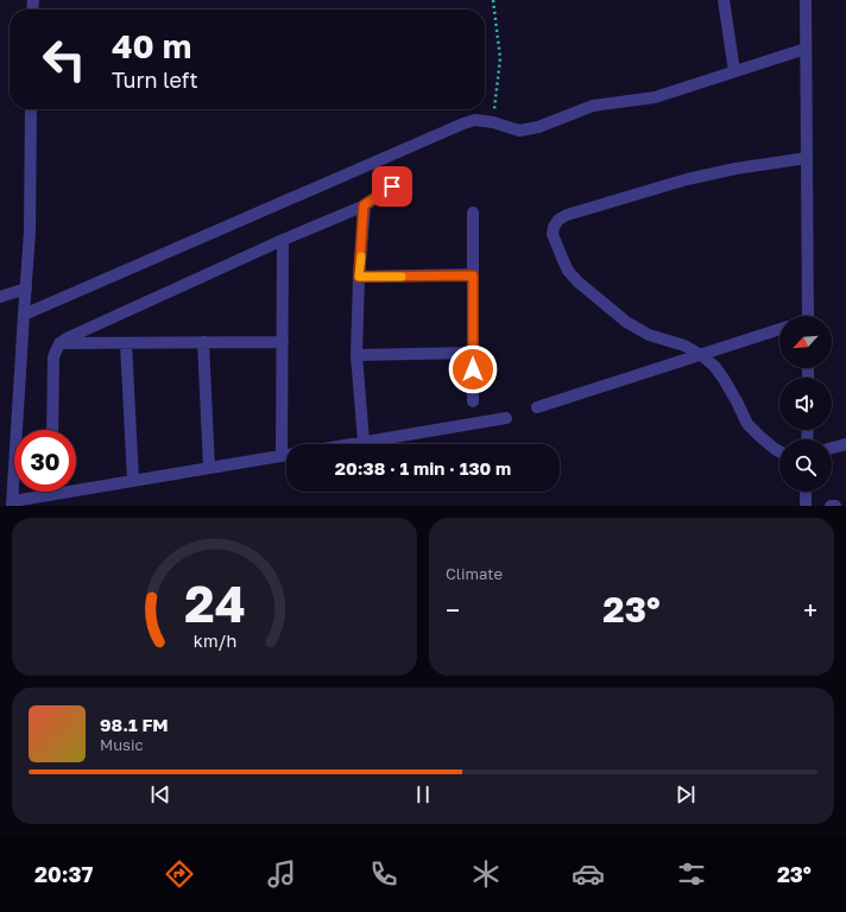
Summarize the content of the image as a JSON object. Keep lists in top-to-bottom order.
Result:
{
  "north": "bottom left",
  "page": {
    "turn": ["40 m", "Turn left"],
    "limit": "30",
    "trip": "20:38 · 1 min · 130 m",
    "tile": "Climate",
    "heat": ["−", "23°", "+"],
    "song": ["98.1 FM", "Music"],
    "tabs": ["20:37", "23°"],
    "gauge": ["24", "km/h"]
  }
}
